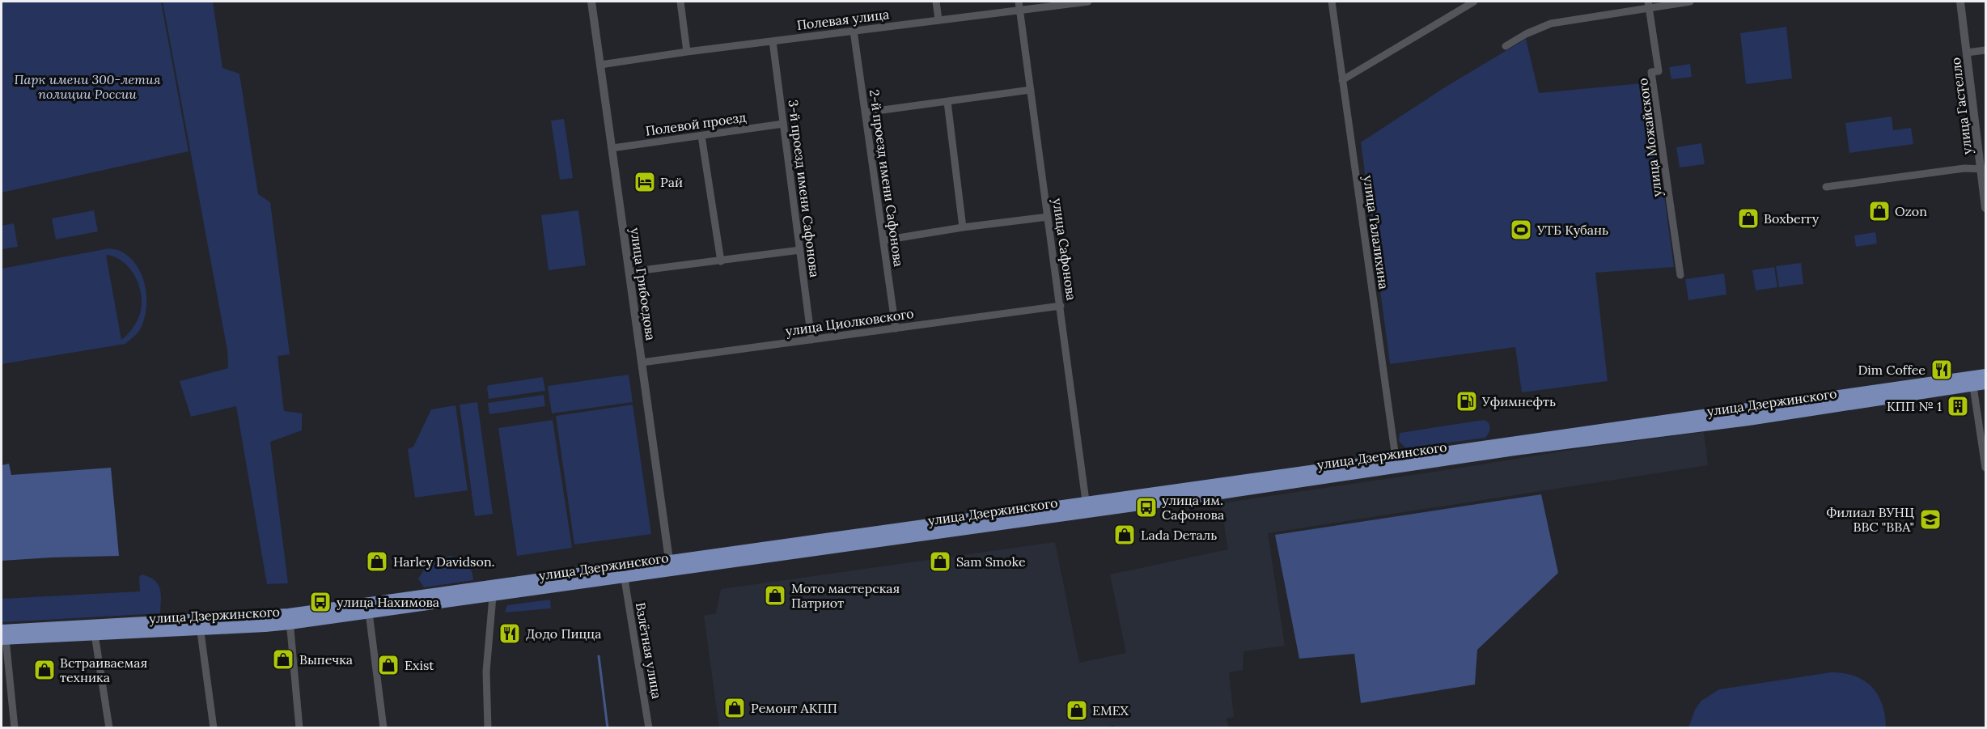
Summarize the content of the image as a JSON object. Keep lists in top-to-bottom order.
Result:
{
  "streets": {
    "main road": ["улица Дзержинского"],
    "street": [
      "Полевая улица",
      "улица Гастелло",
      "Полевой проезд",
      "улица Можайского",
      "2-й проезд имени Сафонова",
      "3-й проезд имени Сафонова",
      "улица Талалихина",
      "улица Сафонова",
      "улица Грибоедова",
      "улица Циолковского",
      "Взлётная улица"
    ]
  },
  "crossings": [
    ["Полевая улица", "2-й проезд имени Сафонова"],
    ["Полевая улица", "3-й проезд имени Сафонова"],
    ["Полевая улица", "улица Сафонова"],
    ["Полевая улица", "улица Грибоедова"],
    ["Полевой проезд", "3-й проезд имени Сафонова"],
    ["Полевой проезд", "улица Грибоедова"],
    ["2-й проезд имени Сафонова", "улица Циолковского"],
    ["3-й проезд имени Сафонова", "улица Циолковского"],
    ["улица Талалихина", "улица Дзержинского"],
    ["улица Сафонова", "улица Циолковского"],
    ["улица Сафонова", "улица Дзержинского"],
    ["улица Грибоедова", "улица Циолковского"],
    ["улица Грибоедова", "улица Дзержинского"],
    ["улица Дзержинского", "Взлётная улица"]
  ],
  "parks": ["Парк имени 300-летия полиции России"],
  "places": {
    "hotel": ["Рай"],
    "shop": [
      "Ozon",
      "Boxberry",
      "Lada Dеталь",
      "Harley Davidson.",
      "Sam Smoke",
      "Мото мастерская Патриот",
      "Выпечка",
      "Exist",
      "Встраиваемая техника",
      "Ремонт АКПП",
      "EMEX"
    ],
    "sports": ["УТБ Кубань"],
    "restaurant": ["Dim Coffee", "Додо Пицца"],
    "fuel station": ["Уфимнефть"],
    "building": ["КПП № 1"],
    "bus stop": ["улица им. Сафонова", "улица Нахимова"],
    "school or university": ["Филиал ВУНЦ ВВС \"ВВА\""]
  }
}
